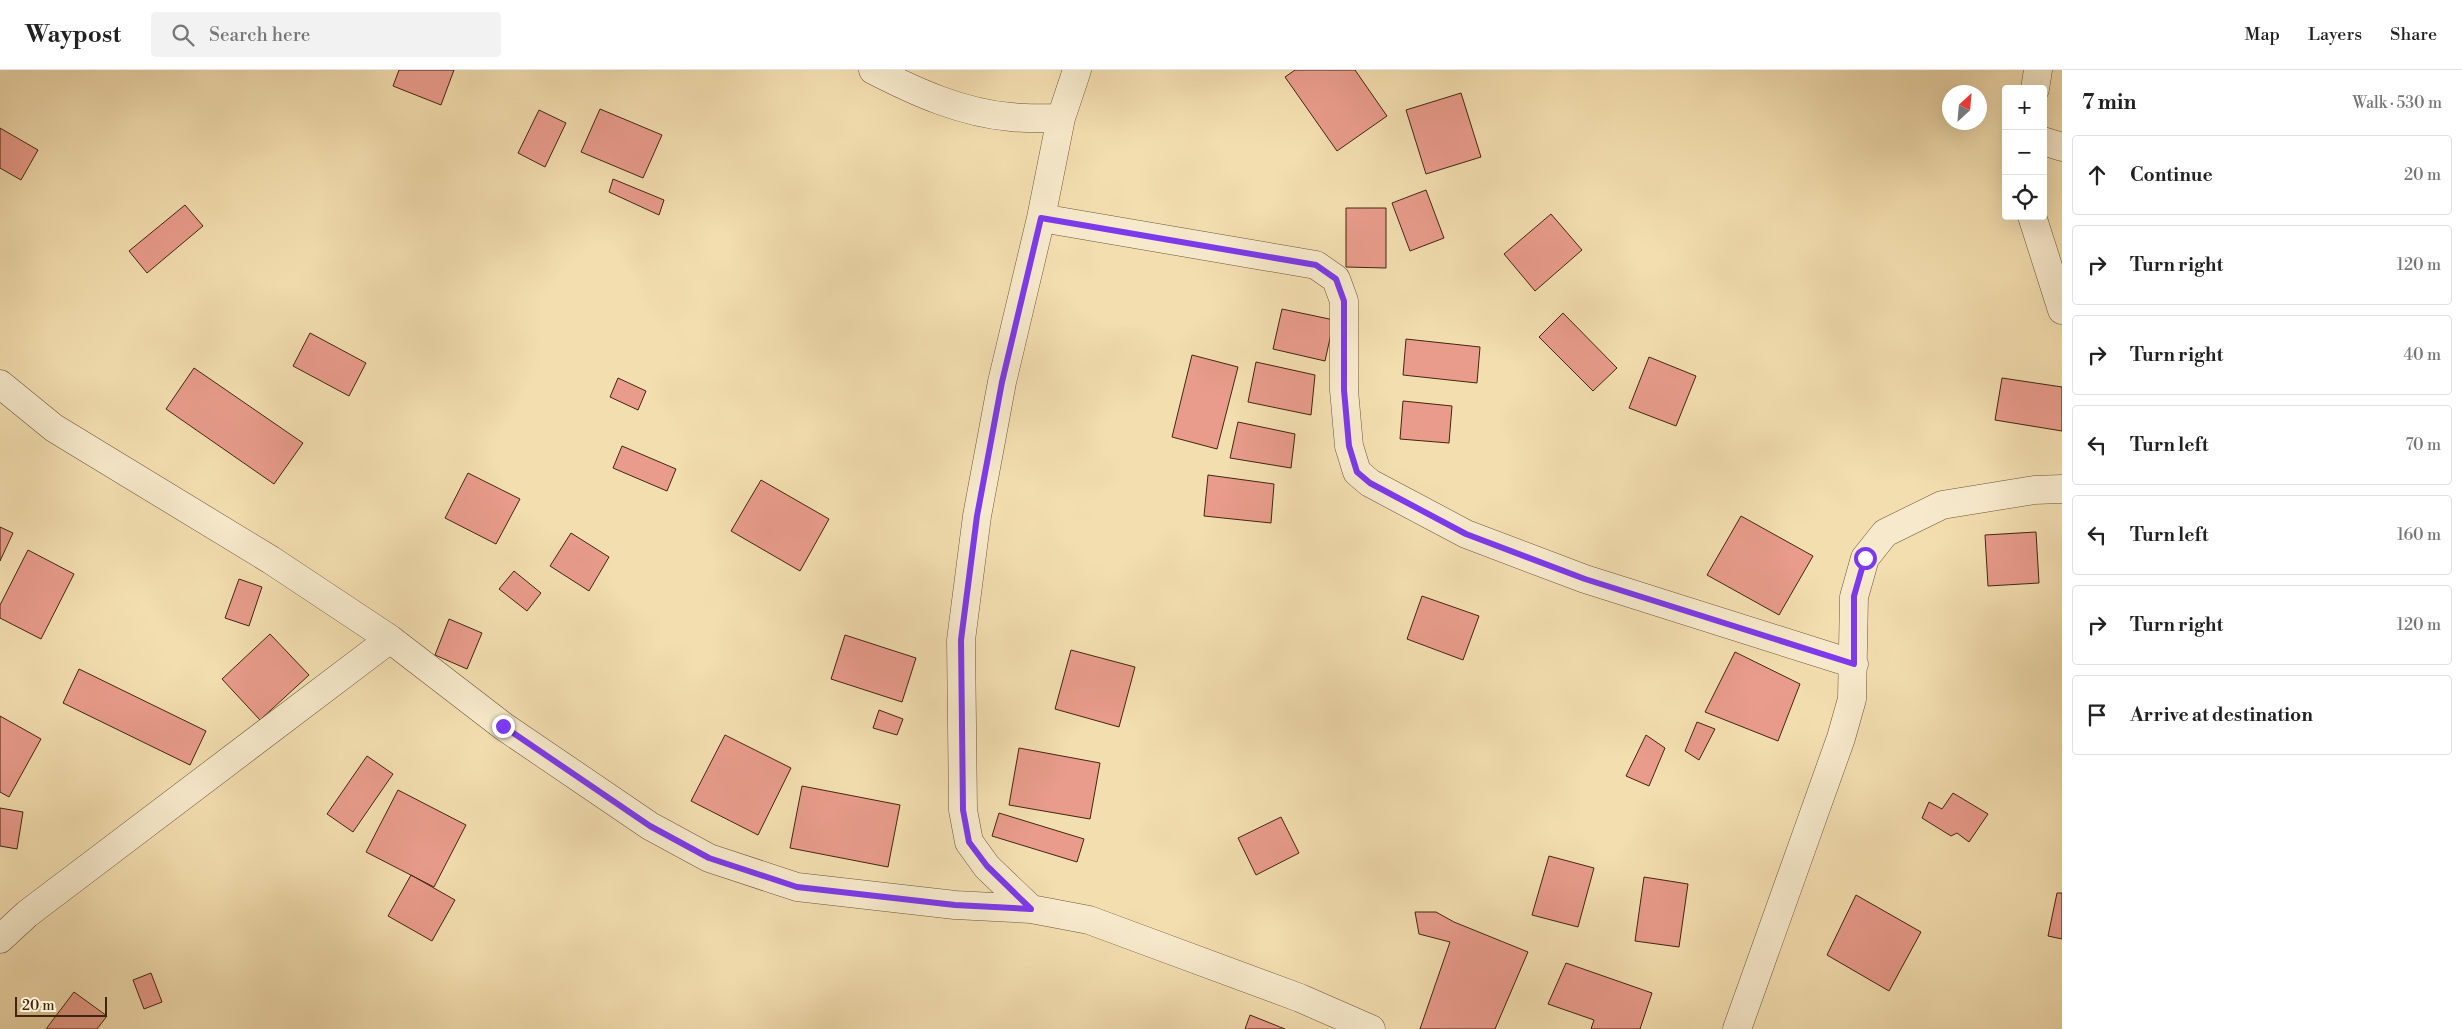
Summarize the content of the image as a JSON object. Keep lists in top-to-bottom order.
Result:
{
  "scale_bar": "20 m",
  "north": "top right",
  "page": {
    "header": "Waypost",
    "search": "Search here",
    "nav": ["Map", "Layers", "Share"],
    "heading": ["7 min", "Walk · 530 m"],
    "map_buttons": ["+", "−"],
    "list": [
      ["Continue", "20 m"],
      ["Turn right", "120 m"],
      ["Turn right", "40 m"],
      ["Turn left", "70 m"],
      ["Turn left", "160 m"],
      ["Turn right", "120 m"],
      "Arrive at destination"
    ],
    "scale": "20 m"
  }
}
